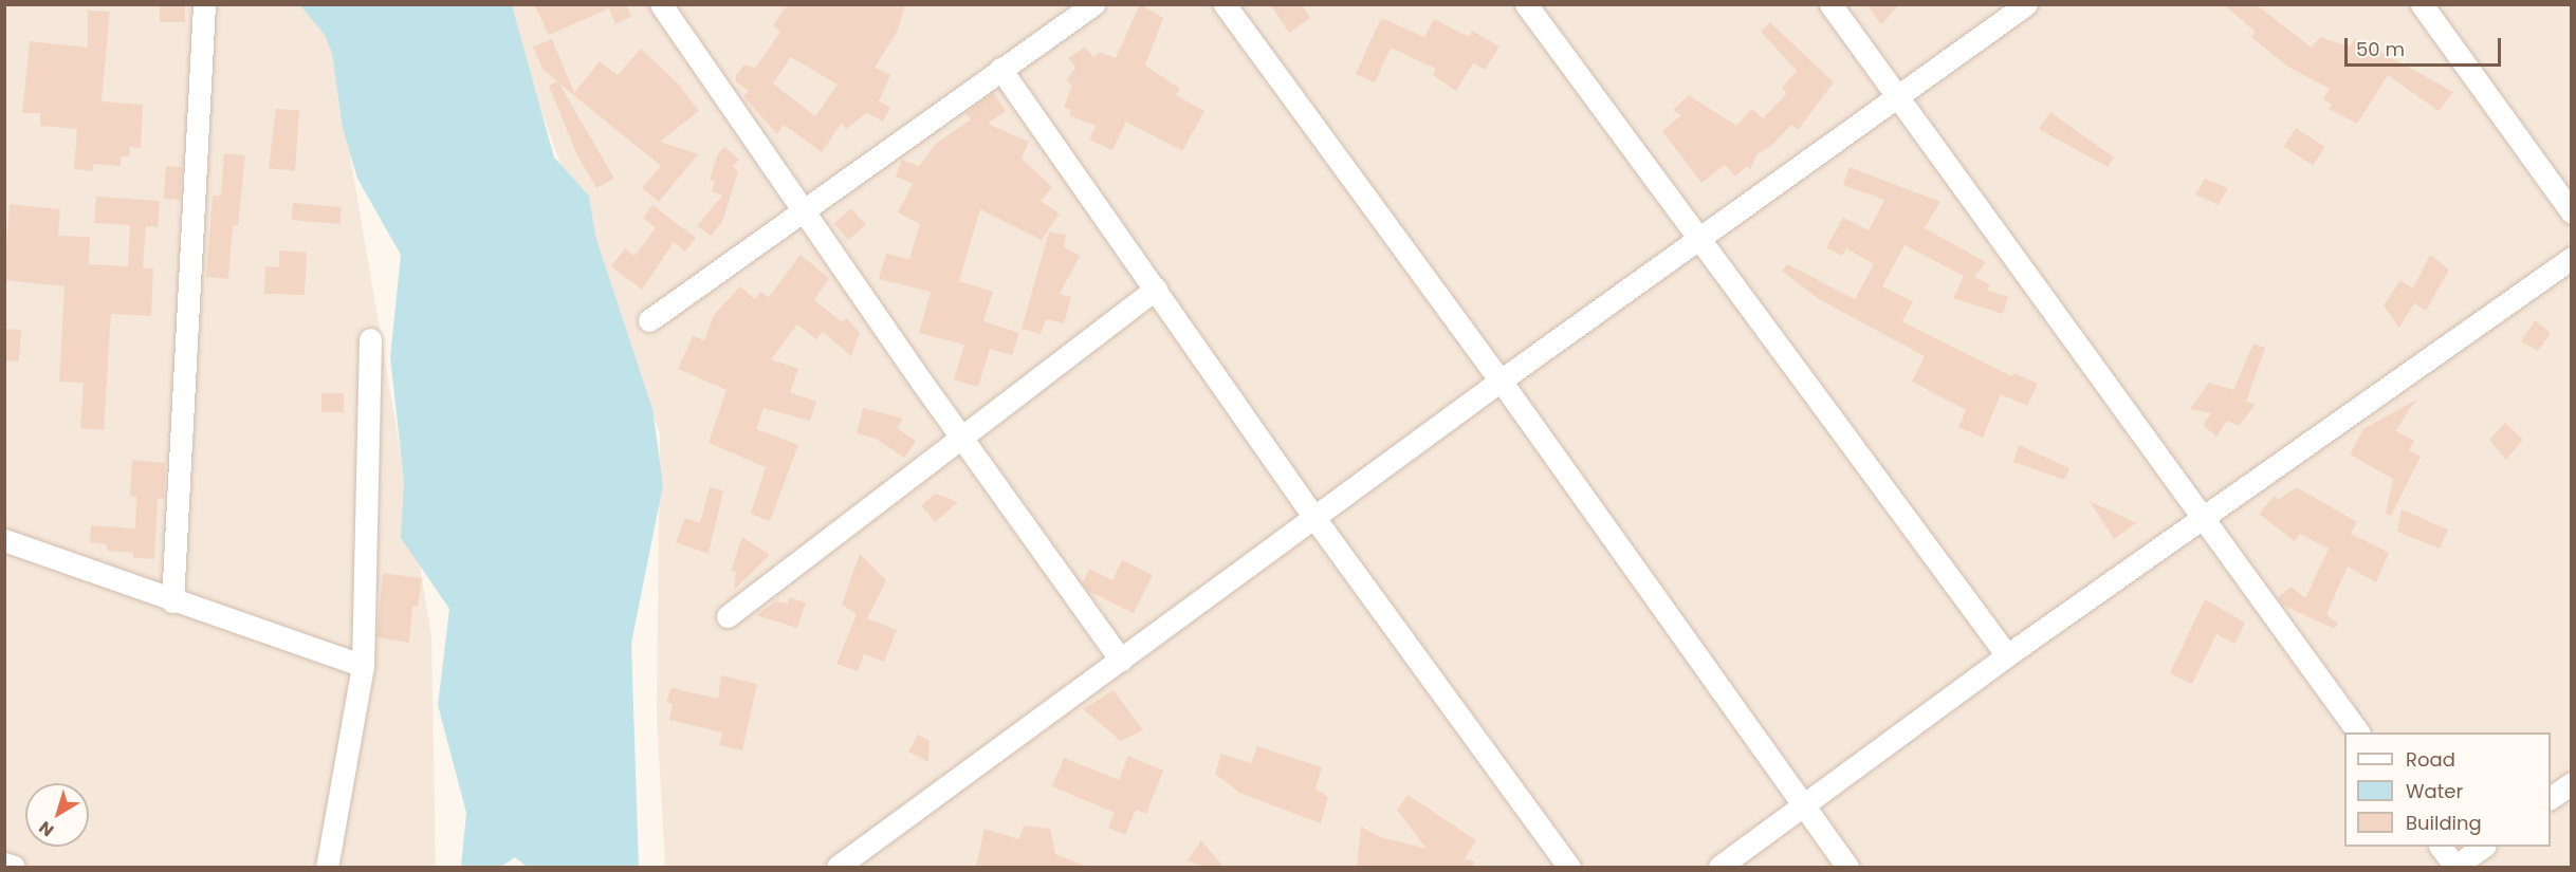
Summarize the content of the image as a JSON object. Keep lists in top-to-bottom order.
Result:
{
  "legend": ["Road", "Water", "Building"],
  "scale_bar": "50 m",
  "north": "bottom left"
}
